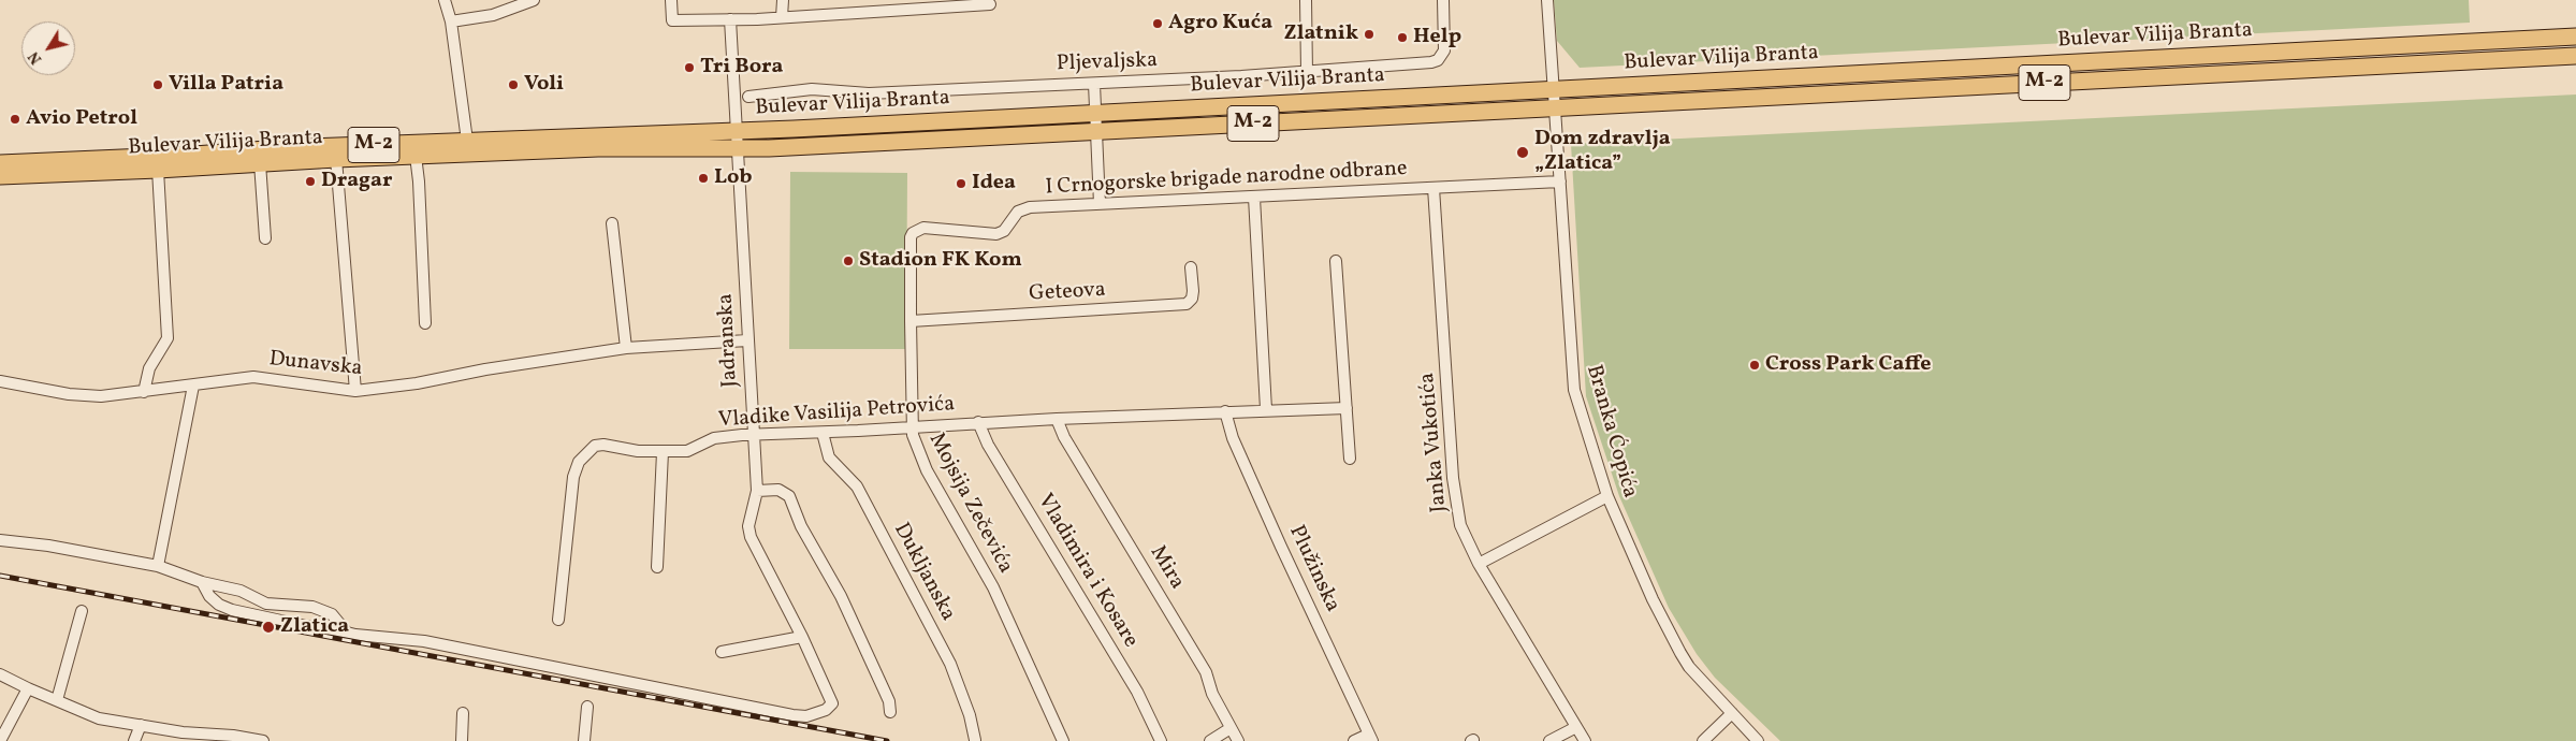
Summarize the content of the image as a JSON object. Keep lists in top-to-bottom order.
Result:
{
  "streets": {
    "main road": ["Bulevar Vilija Branta", "M-2"],
    "street": [
      "Pljevaljska",
      "I Crnogorske brigade narodne odbrane",
      "Geteova",
      "Jadranska",
      "Dunavska",
      "Vladike Vasilija Petrovića",
      "Branka Ćopića",
      "Janka Vukotića",
      "Mojsija Zečevića",
      "Mira",
      "Plužinska",
      "Vladimira i Kosare",
      "Dukljanska"
    ]
  },
  "crossings": [
    ["Bulevar Vilija Branta", "Jadranska"],
    ["Bulevar Vilija Branta", "Branka Ćopića"],
    ["I Crnogorske brigade narodne odbrane", "Branka Ćopića"],
    ["I Crnogorske brigade narodne odbrane", "Janka Vukotića"],
    ["I Crnogorske brigade narodne odbrane", "Mojsija Zečevića"],
    ["Geteova", "Mojsija Zečevića"],
    ["Jadranska", "Dunavska"],
    ["Jadranska", "Vladike Vasilija Petrovića"],
    ["Vladike Vasilija Petrovića", "Mojsija Zečevića"],
    ["Vladike Vasilija Petrovića", "Mira"],
    ["Vladike Vasilija Petrovića", "Plužinska"],
    ["Vladike Vasilija Petrovića", "Vladimira i Kosare"],
    ["Vladike Vasilija Petrovića", "Dukljanska"]
  ],
  "places": [
    "Agro Kuća",
    "Zlatnik",
    "Help",
    "Tri Bora",
    "Villa Patria",
    "Voli",
    "Avio Petrol",
    "Dom zdravlja „Zlatica”",
    "Lob",
    "Dragar",
    "Idea",
    "Stadion FK Kom",
    "Cross Park Caffe",
    "Zlatica"
  ],
  "north": "bottom left"
}
